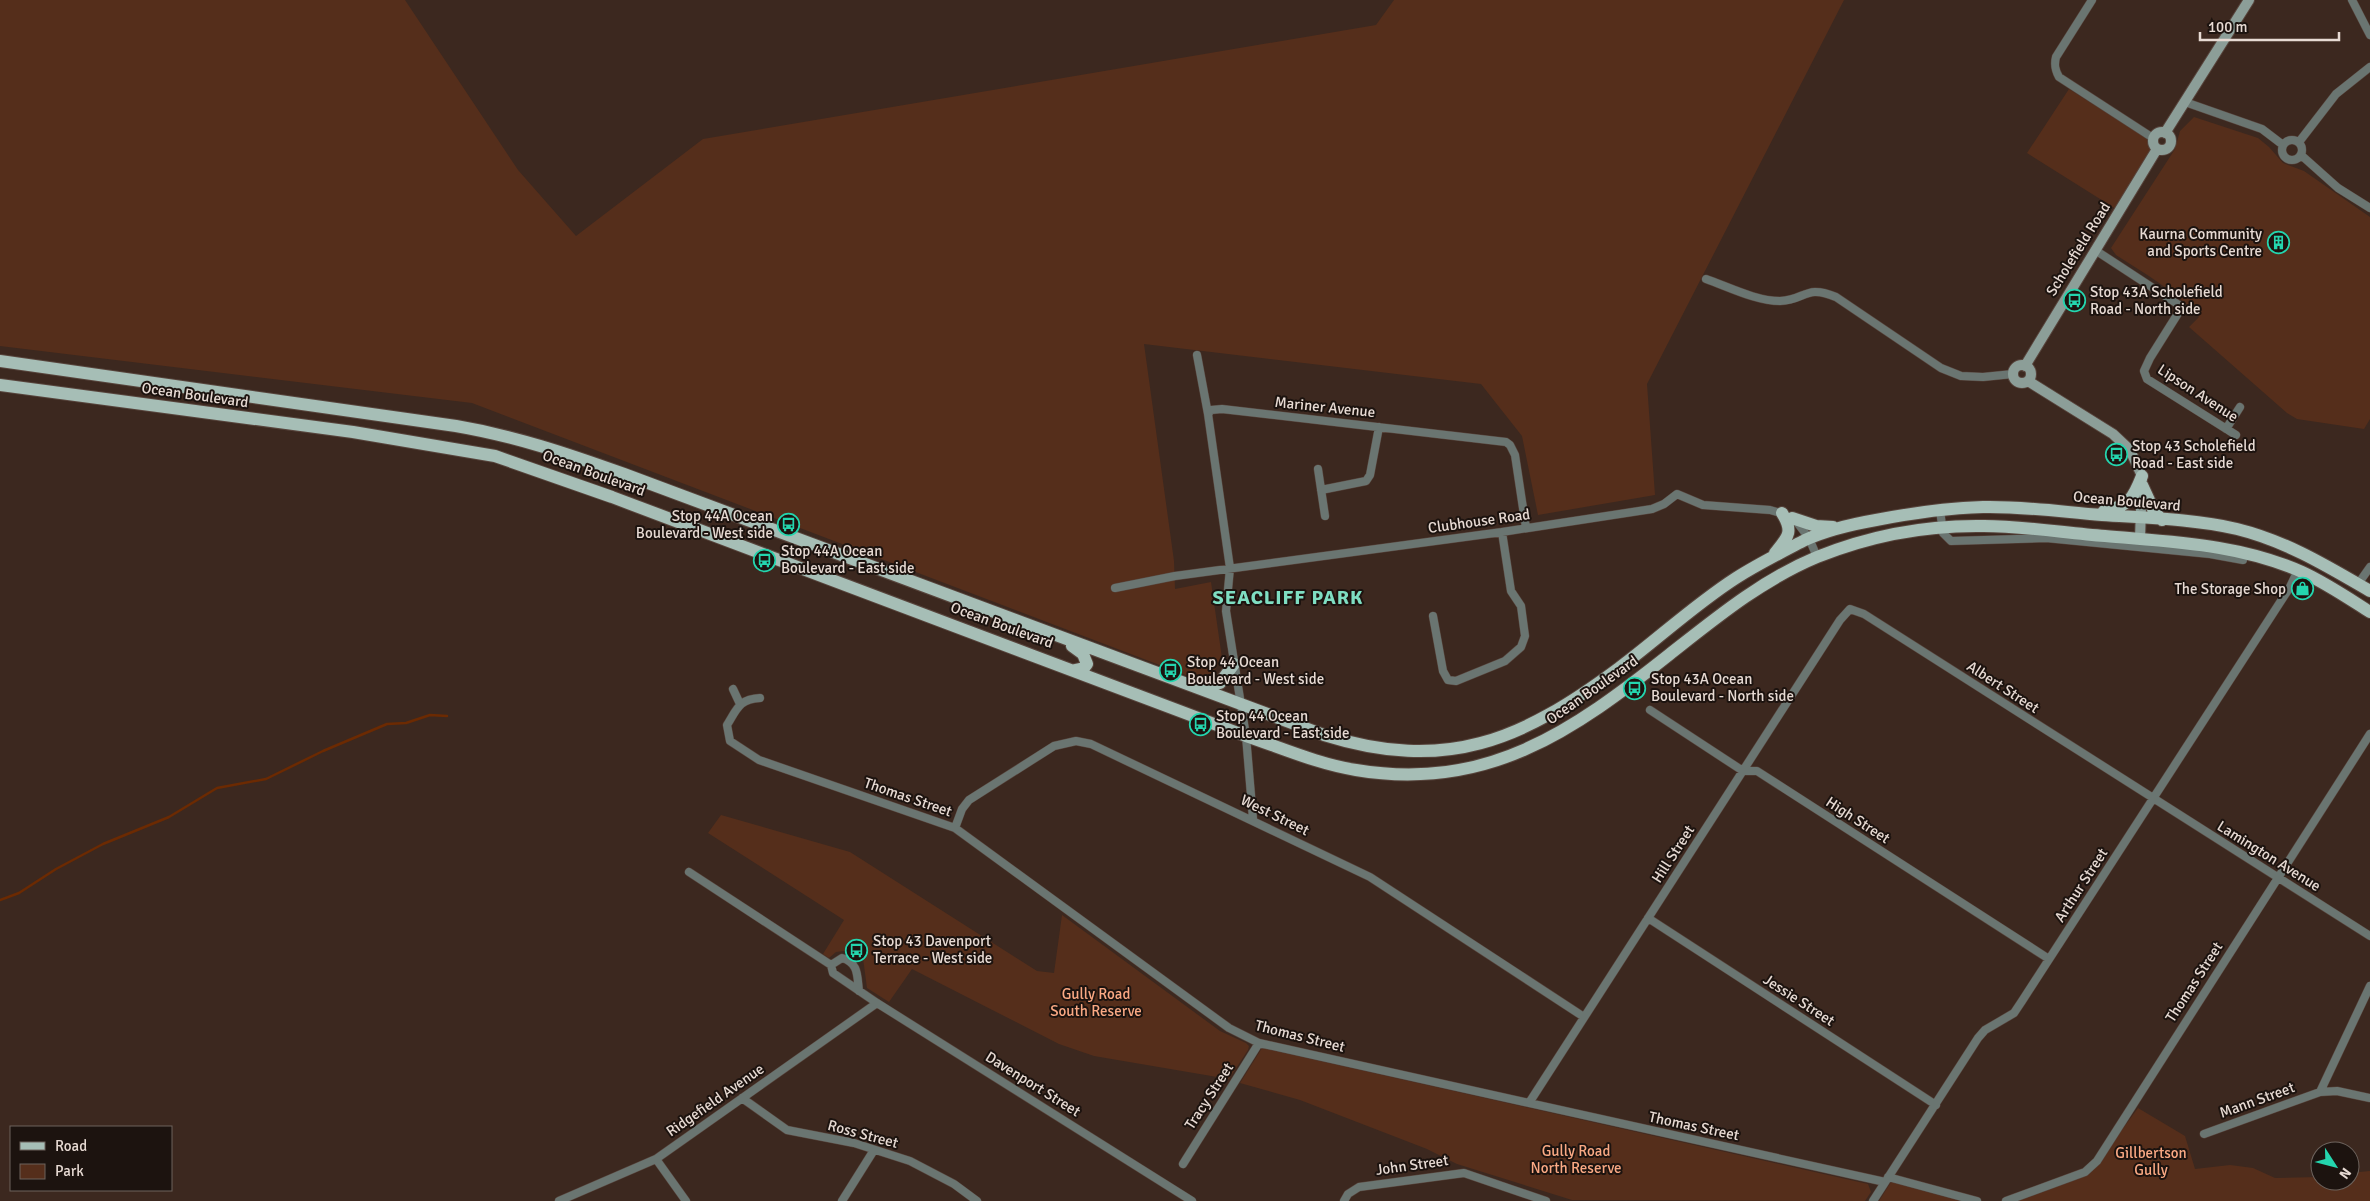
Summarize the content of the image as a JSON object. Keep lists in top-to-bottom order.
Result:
{
  "streets": {
    "main road": ["Ocean Boulevard"],
    "street": [
      "Scholefield Road",
      "Lipson Avenue",
      "Mariner Avenue",
      "Clubhouse Road",
      "Albert Street",
      "Thomas Street",
      "West Street",
      "High Street",
      "Hill Street",
      "Lamington Avenue",
      "Arthur Street",
      "Jessie Street",
      "Davenport Street",
      "Tracy Street",
      "Ridgefield Avenue",
      "Mann Street",
      "Ross Street",
      "John Street"
    ]
  },
  "crossings": [
    ["Scholefield Road", "Lipson Avenue"],
    ["Ocean Boulevard", "Arthur Street"],
    ["Mariner Avenue", "Clubhouse Road"],
    ["Albert Street", "Hill Street"],
    ["Albert Street", "Lamington Avenue"],
    ["Albert Street", "Arthur Street"],
    ["Thomas Street", "West Street"],
    ["Thomas Street", "Hill Street"],
    ["Thomas Street", "Lamington Avenue"],
    ["Thomas Street", "Arthur Street"],
    ["Thomas Street", "Tracy Street"],
    ["West Street", "Hill Street"],
    ["High Street", "Hill Street"],
    ["High Street", "Arthur Street"],
    ["Hill Street", "Jessie Street"],
    ["Lamington Avenue", "Arthur Street"],
    ["Arthur Street", "Jessie Street"],
    ["Davenport Street", "Ridgefield Avenue"],
    ["Ridgefield Avenue", "Ross Street"]
  ],
  "districts": ["SEACLIFF PARK"],
  "parks": ["Gully Road South Reserve", "Gully Road North Reserve", "Gillbertson Gully"],
  "places": {
    "building": ["Kaurna Community and Sports Centre"],
    "bus stop": [
      "Stop 43A Scholefield Road - North side",
      "Stop 43 Scholefield Road - East side",
      "Stop 44A Ocean Boulevard - West side",
      "Stop 44A Ocean Boulevard - East side",
      "Stop 44 Ocean Boulevard - West side",
      "Stop 43A Ocean Boulevard - North side",
      "Stop 44 Ocean Boulevard - East side",
      "Stop 43 Davenport Terrace - West side"
    ],
    "shop": ["The Storage Shop"]
  },
  "legend": ["Road", "Park"],
  "scale_bar": "100 m",
  "north": "bottom right"
}
